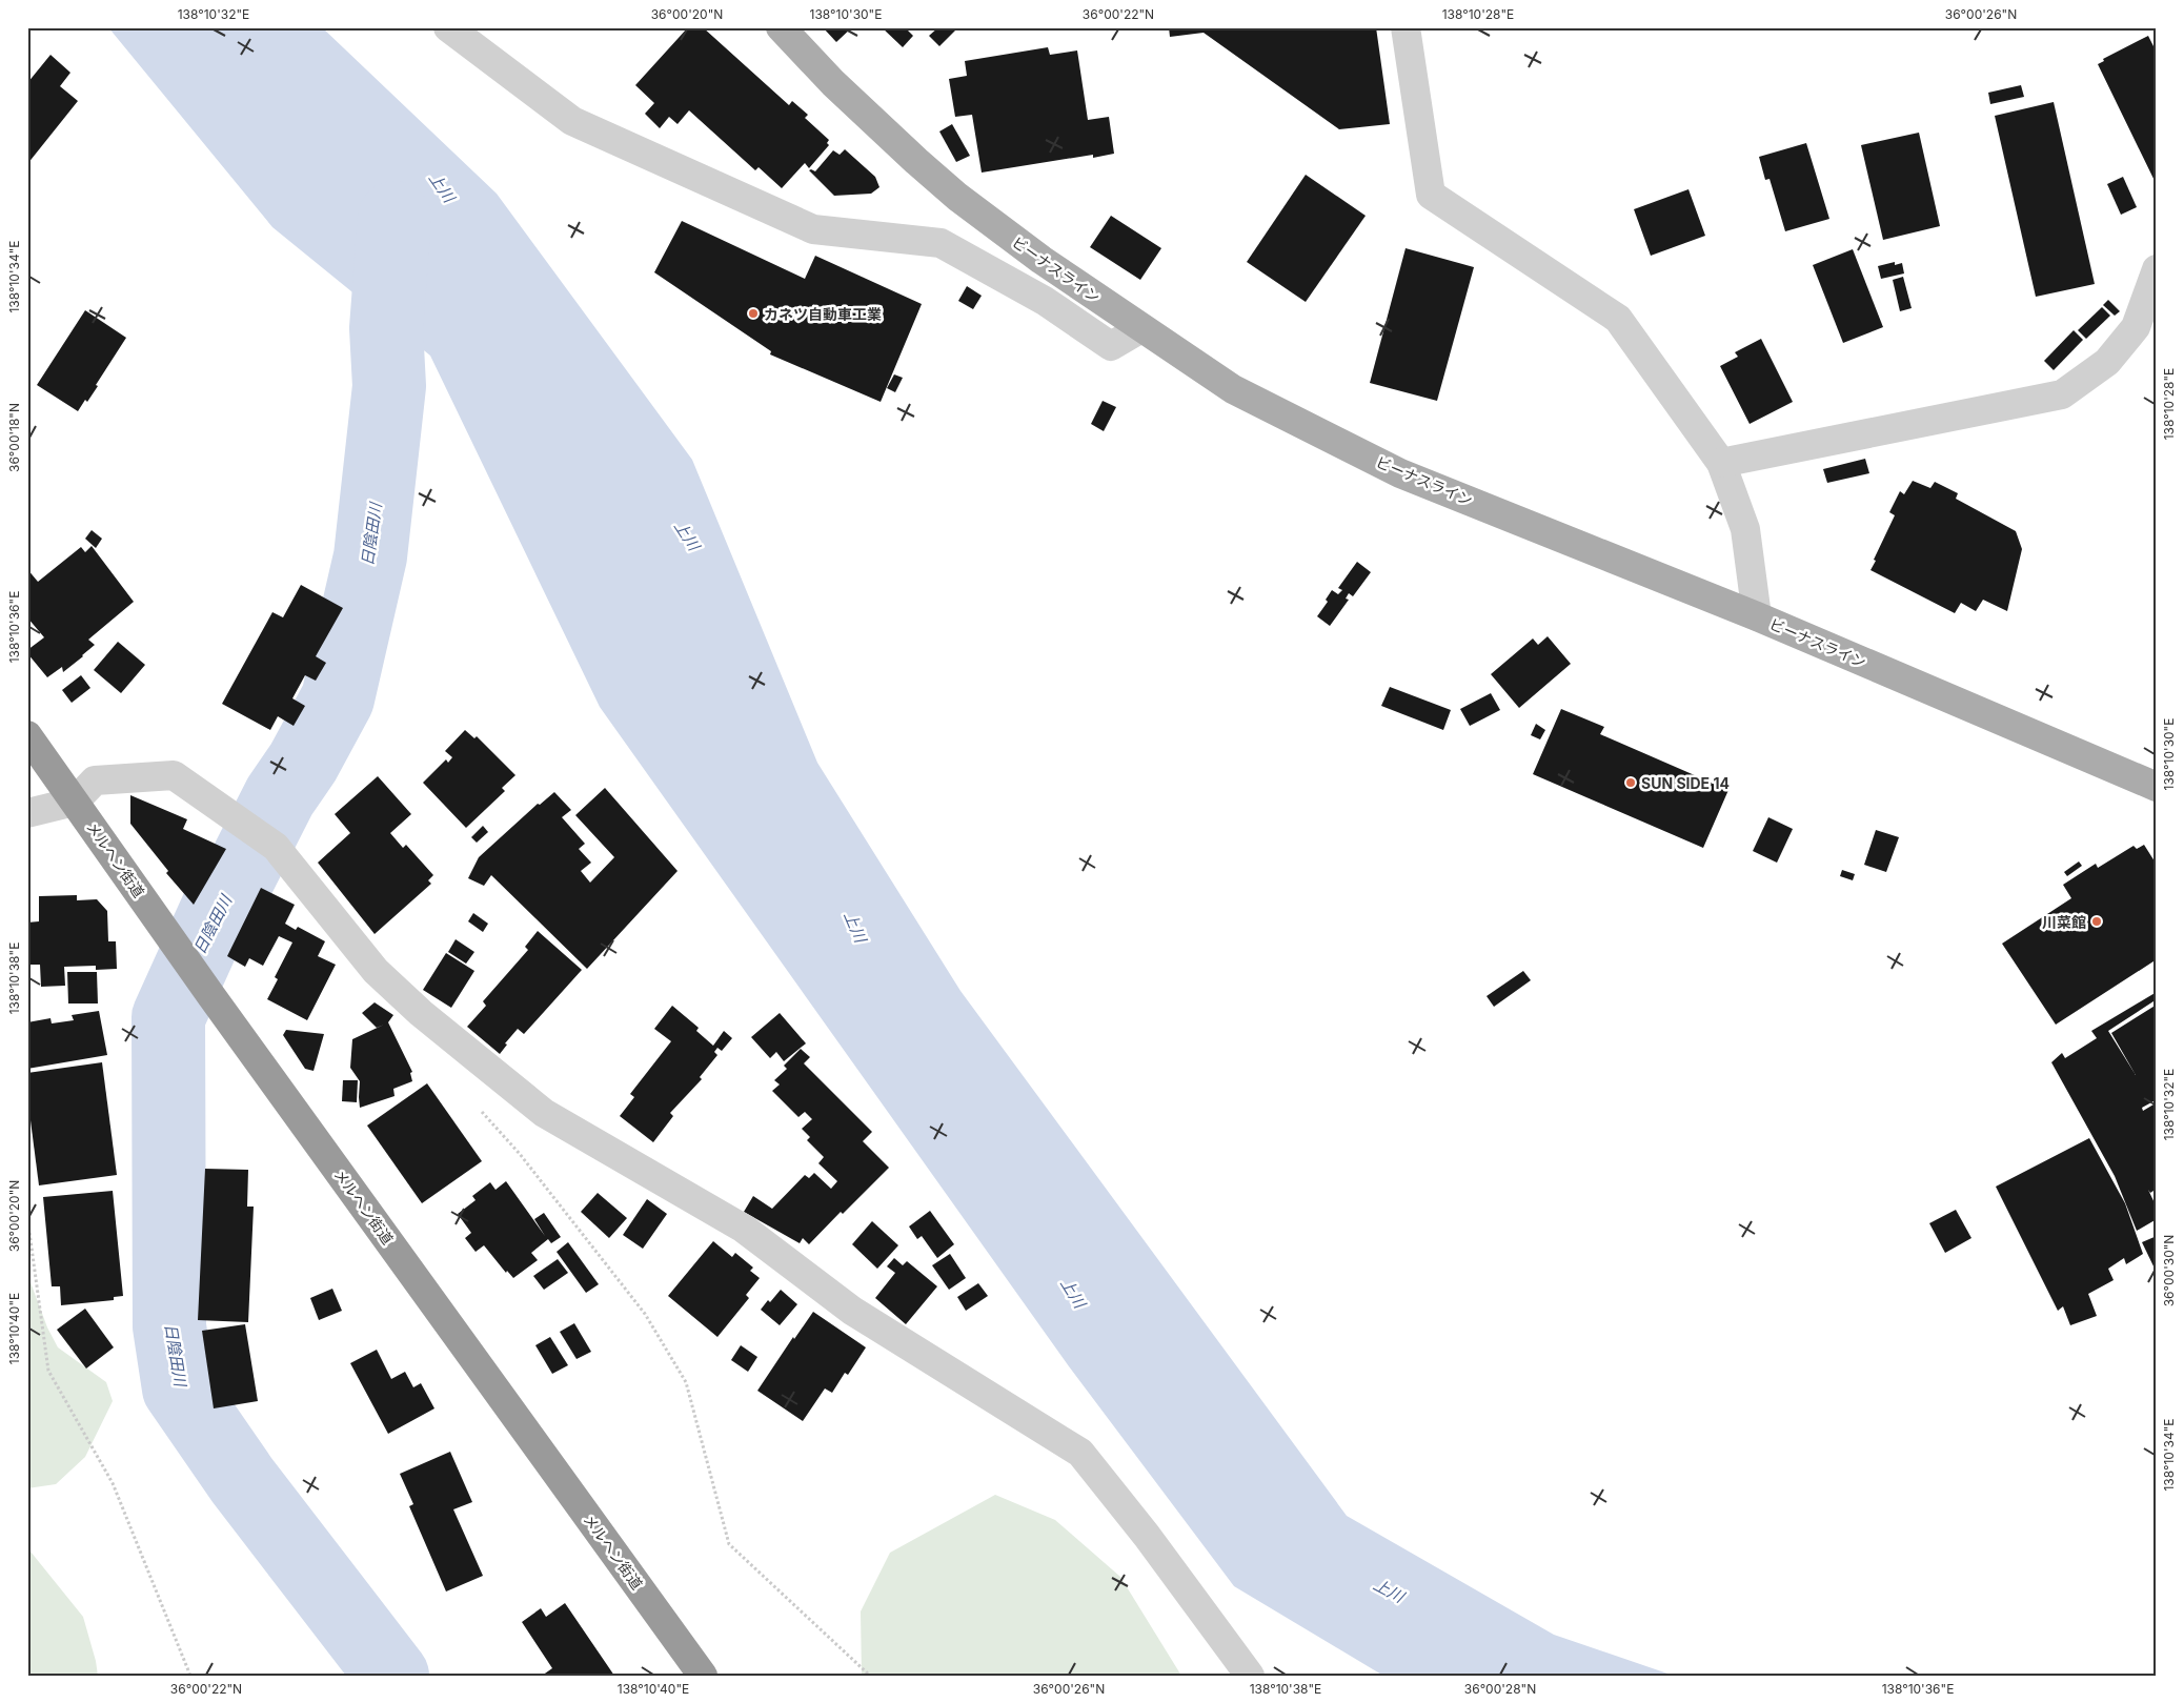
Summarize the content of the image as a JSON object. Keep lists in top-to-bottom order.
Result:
{
  "streets": {
    "highway": ["メルヘン街道"],
    "main road": ["ビーナスライン"]
  },
  "water": ["上川", "日陰田川"],
  "places": ["カネツ自動車工業", "SUN SIDE 14", "川菜館"],
  "coordinates": [
    "138°10'32\"E",
    "36°00'20\"N",
    "138°10'30\"E",
    "36°00'22\"N",
    "138°10'28\"E",
    "36°00'26\"N",
    "138°10'34\"E",
    "36°00'18\"N",
    "138°10'36\"E",
    "138°10'38\"E",
    "36°00'30\"N",
    "138°10'40\"E",
    "36°00'28\"N"
  ]
}
